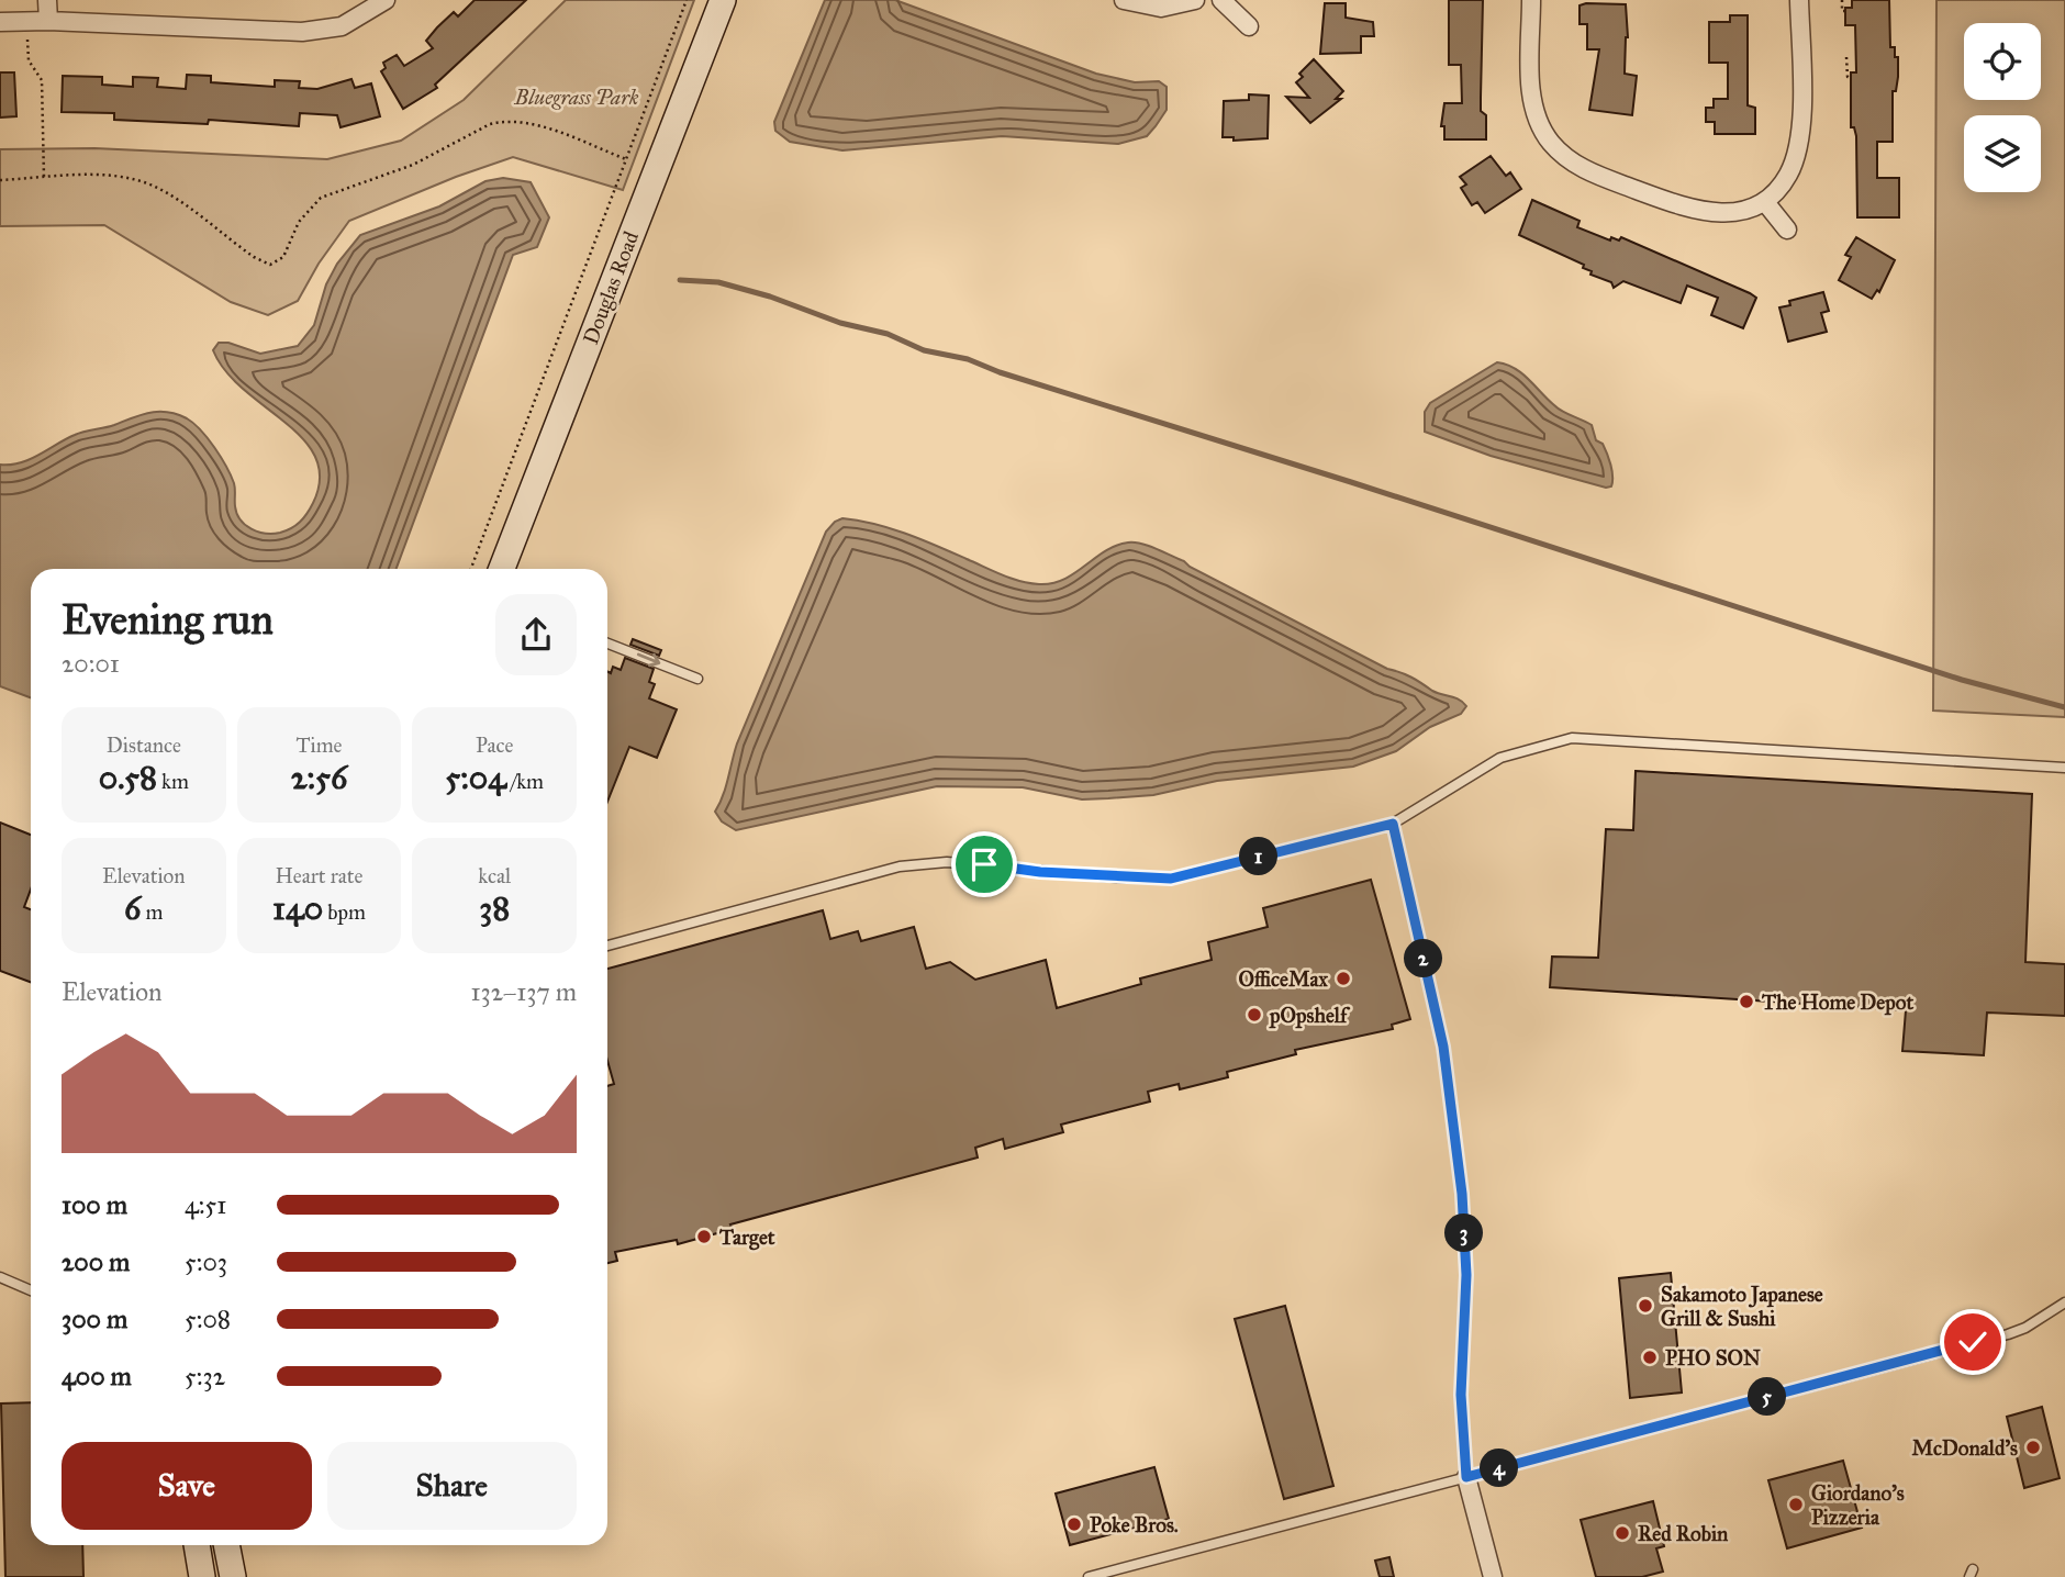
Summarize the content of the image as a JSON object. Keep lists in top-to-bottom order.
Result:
{
  "streets": {
    "street": ["Douglas Road"]
  },
  "parks": ["Bluegrass Park"],
  "places": [
    "OfficeMax",
    "The Home Depot",
    "pOpshelf",
    "Target",
    "Sakamoto Japanese Grill & Sushi",
    "PHO SON",
    "McDonald's",
    "Giordano's Pizzeria",
    "Poke Bros.",
    "Red Robin"
  ],
  "page": {
    "heading": ["Evening run", "20:01"],
    "stats": [
      ["Distance", "0.58 km"],
      ["Time", "2:56"],
      ["Pace", "5:04 /km"],
      ["Elevation", "6 m"],
      ["Heart rate", "140 bpm"],
      ["kcal", "38"]
    ],
    "pins": [
      "1",
      "2",
      "3",
      "5",
      "4"
    ],
    "chart": ["Elevation", "132–137 m"],
    "list": [
      {
        "name": "100 m",
        "note": "4:51"
      },
      {
        "name": "200 m",
        "note": "5:03"
      },
      {
        "name": "300 m",
        "note": "5:08"
      },
      {
        "name": "400 m",
        "note": "5:32"
      }
    ],
    "buttons": ["Save", "Share"]
  }
}
